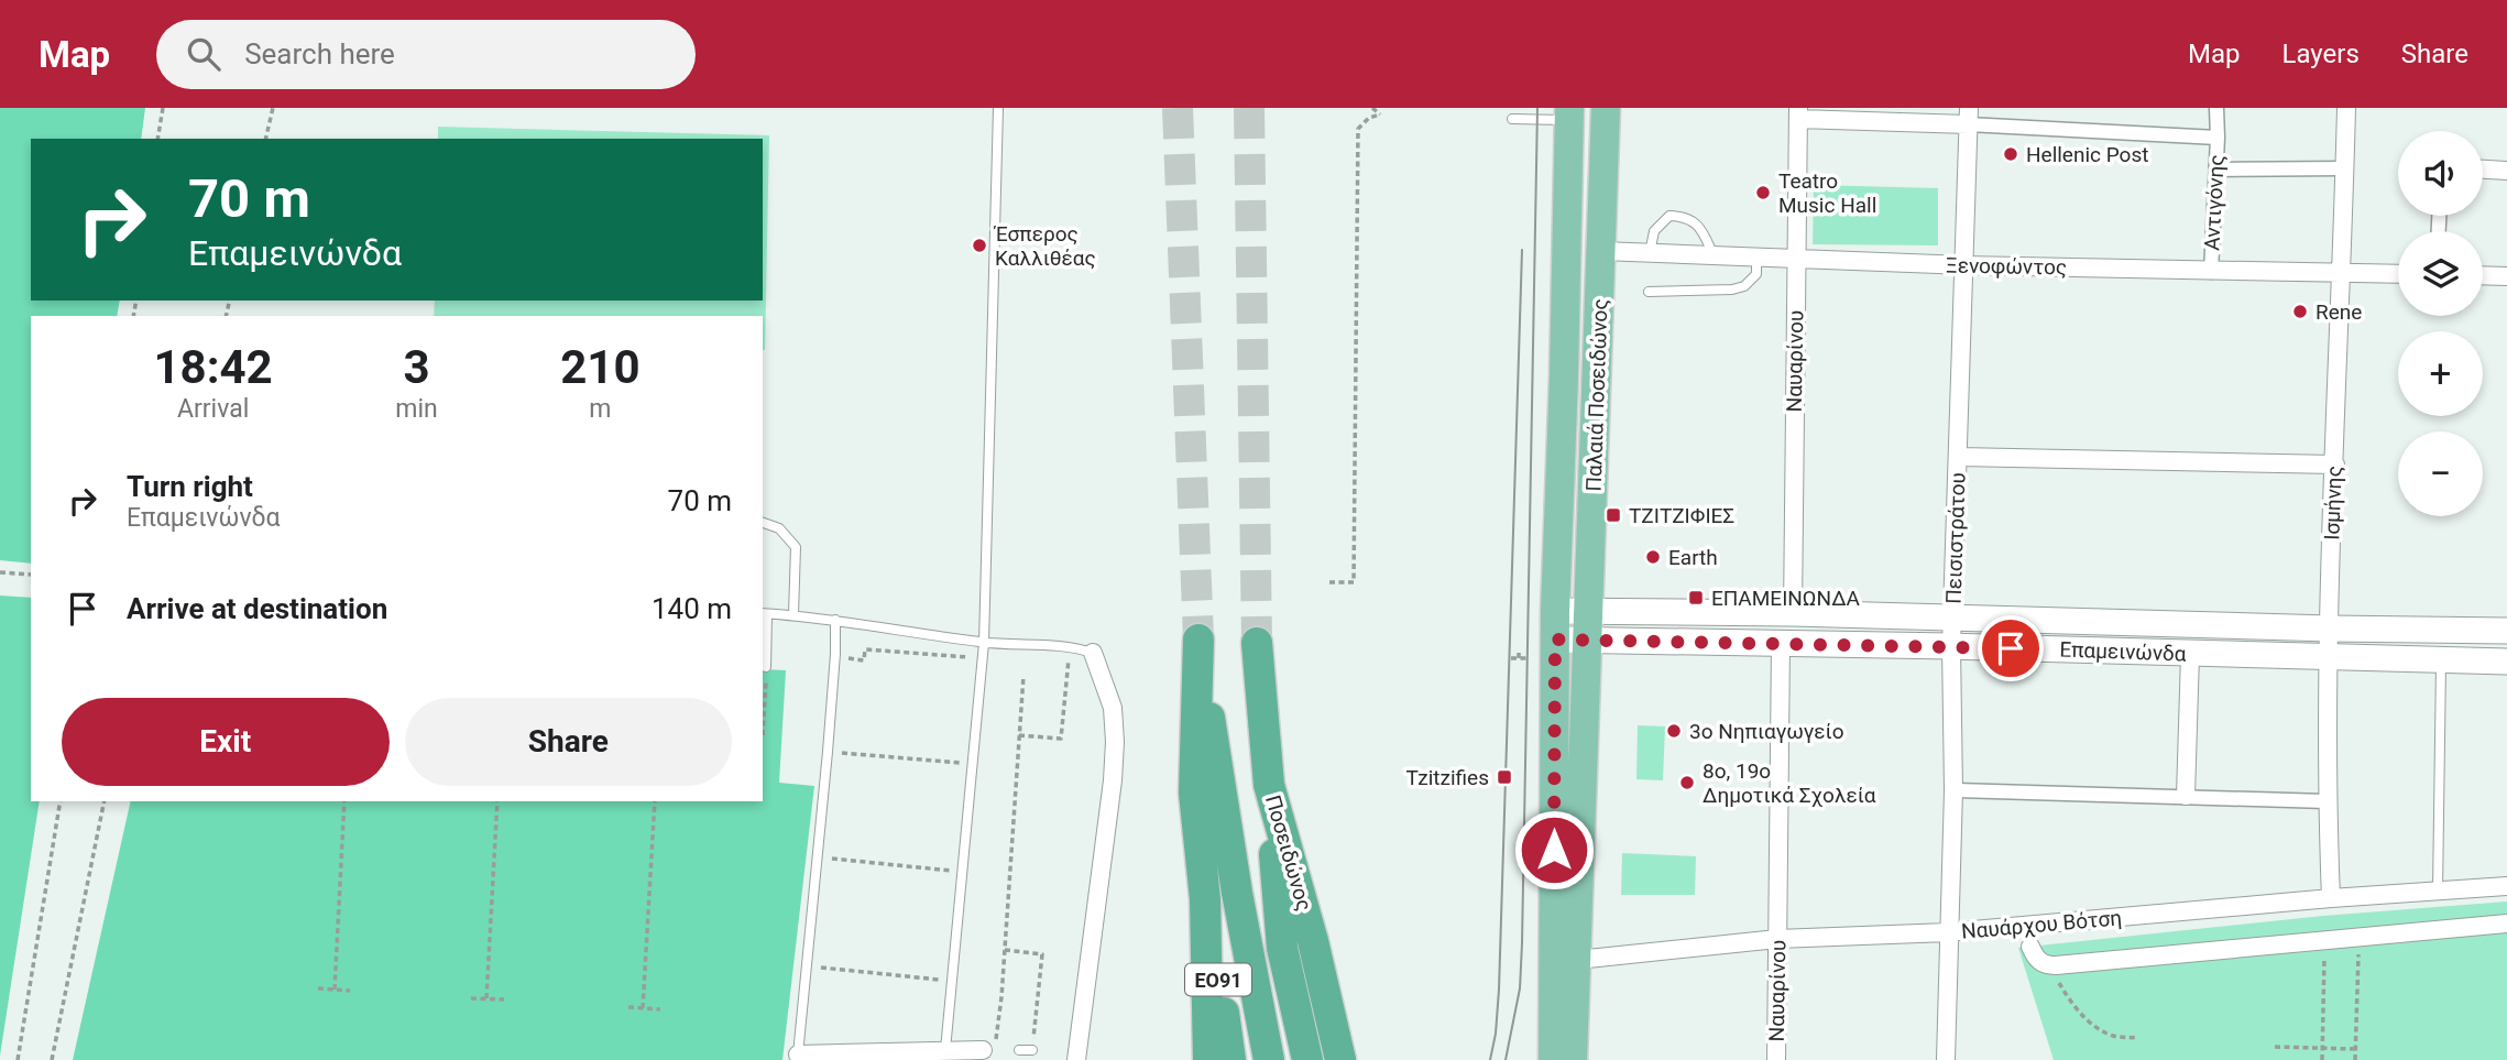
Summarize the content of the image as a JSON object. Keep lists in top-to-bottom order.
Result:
{
  "streets": {
    "highway": ["Ποσειδώνος", "ΕΟ91"],
    "main road": ["Παλαιά Ποσειδώνος", "Επαμεινώνδα"],
    "street": [
      "Αντιγόνης",
      "Ξενοφώντος",
      "Ναυαρίνου",
      "Ισμήνης",
      "Πεισιστράτου",
      "Ναυάρχου Βότση"
    ]
  },
  "crossings": [
    ["Αντιγόνης", "Ξενοφώντος"],
    ["Αντιγόνης", "Ναυαρίνου"],
    ["Αντιγόνης", "Πεισιστράτου"],
    ["Ξενοφώντος", "Ναυαρίνου"],
    ["Ξενοφώντος", "Παλαιά Ποσειδώνος"],
    ["Ξενοφώντος", "Ισμήνης"],
    ["Ξενοφώντος", "Πεισιστράτου"],
    ["Ναυαρίνου", "Επαμεινώνδα"],
    ["Ναυαρίνου", "Ναυάρχου Βότση"],
    ["Παλαιά Ποσειδώνος", "Επαμεινώνδα"],
    ["Παλαιά Ποσειδώνος", "Ναυάρχου Βότση"],
    ["Ισμήνης", "Επαμεινώνδα"],
    ["Ισμήνης", "Ναυάρχου Βότση"],
    ["Πεισιστράτου", "Επαμεινώνδα"],
    ["Πεισιστράτου", "Ναυάρχου Βότση"]
  ],
  "places": {
    "other": [
      "Hellenic Post",
      "Teatro Music Hall",
      "Έσπερος Καλλιθέας",
      "Rene",
      "Earth",
      "3ο Νηπιαγωγείο",
      "8ο, 19ο Δημοτικά Σχολεία"
    ],
    "transit": ["ΤΖΙΤΖΙΦΙΕΣ", "ΕΠΑΜΕΙΝΩΝΔΑ", "Tzitzifies"]
  },
  "page": {
    "header": "Map",
    "search": "Search here",
    "nav": ["Map", "Layers", "Share"],
    "map_buttons": ["+", "−"],
    "turn": ["70 m", "Επαμεινώνδα"],
    "eta": [
      "18:42",
      "Arrival",
      "3",
      "min",
      "210",
      "m"
    ],
    "list": [
      {
        "name": "Turn right",
        "note": "Επαμεινώνδα",
        "value": "70 m"
      },
      {
        "name": "Arrive at destination",
        "value": "140 m"
      }
    ],
    "buttons": ["Exit", "Share"]
  }
}
